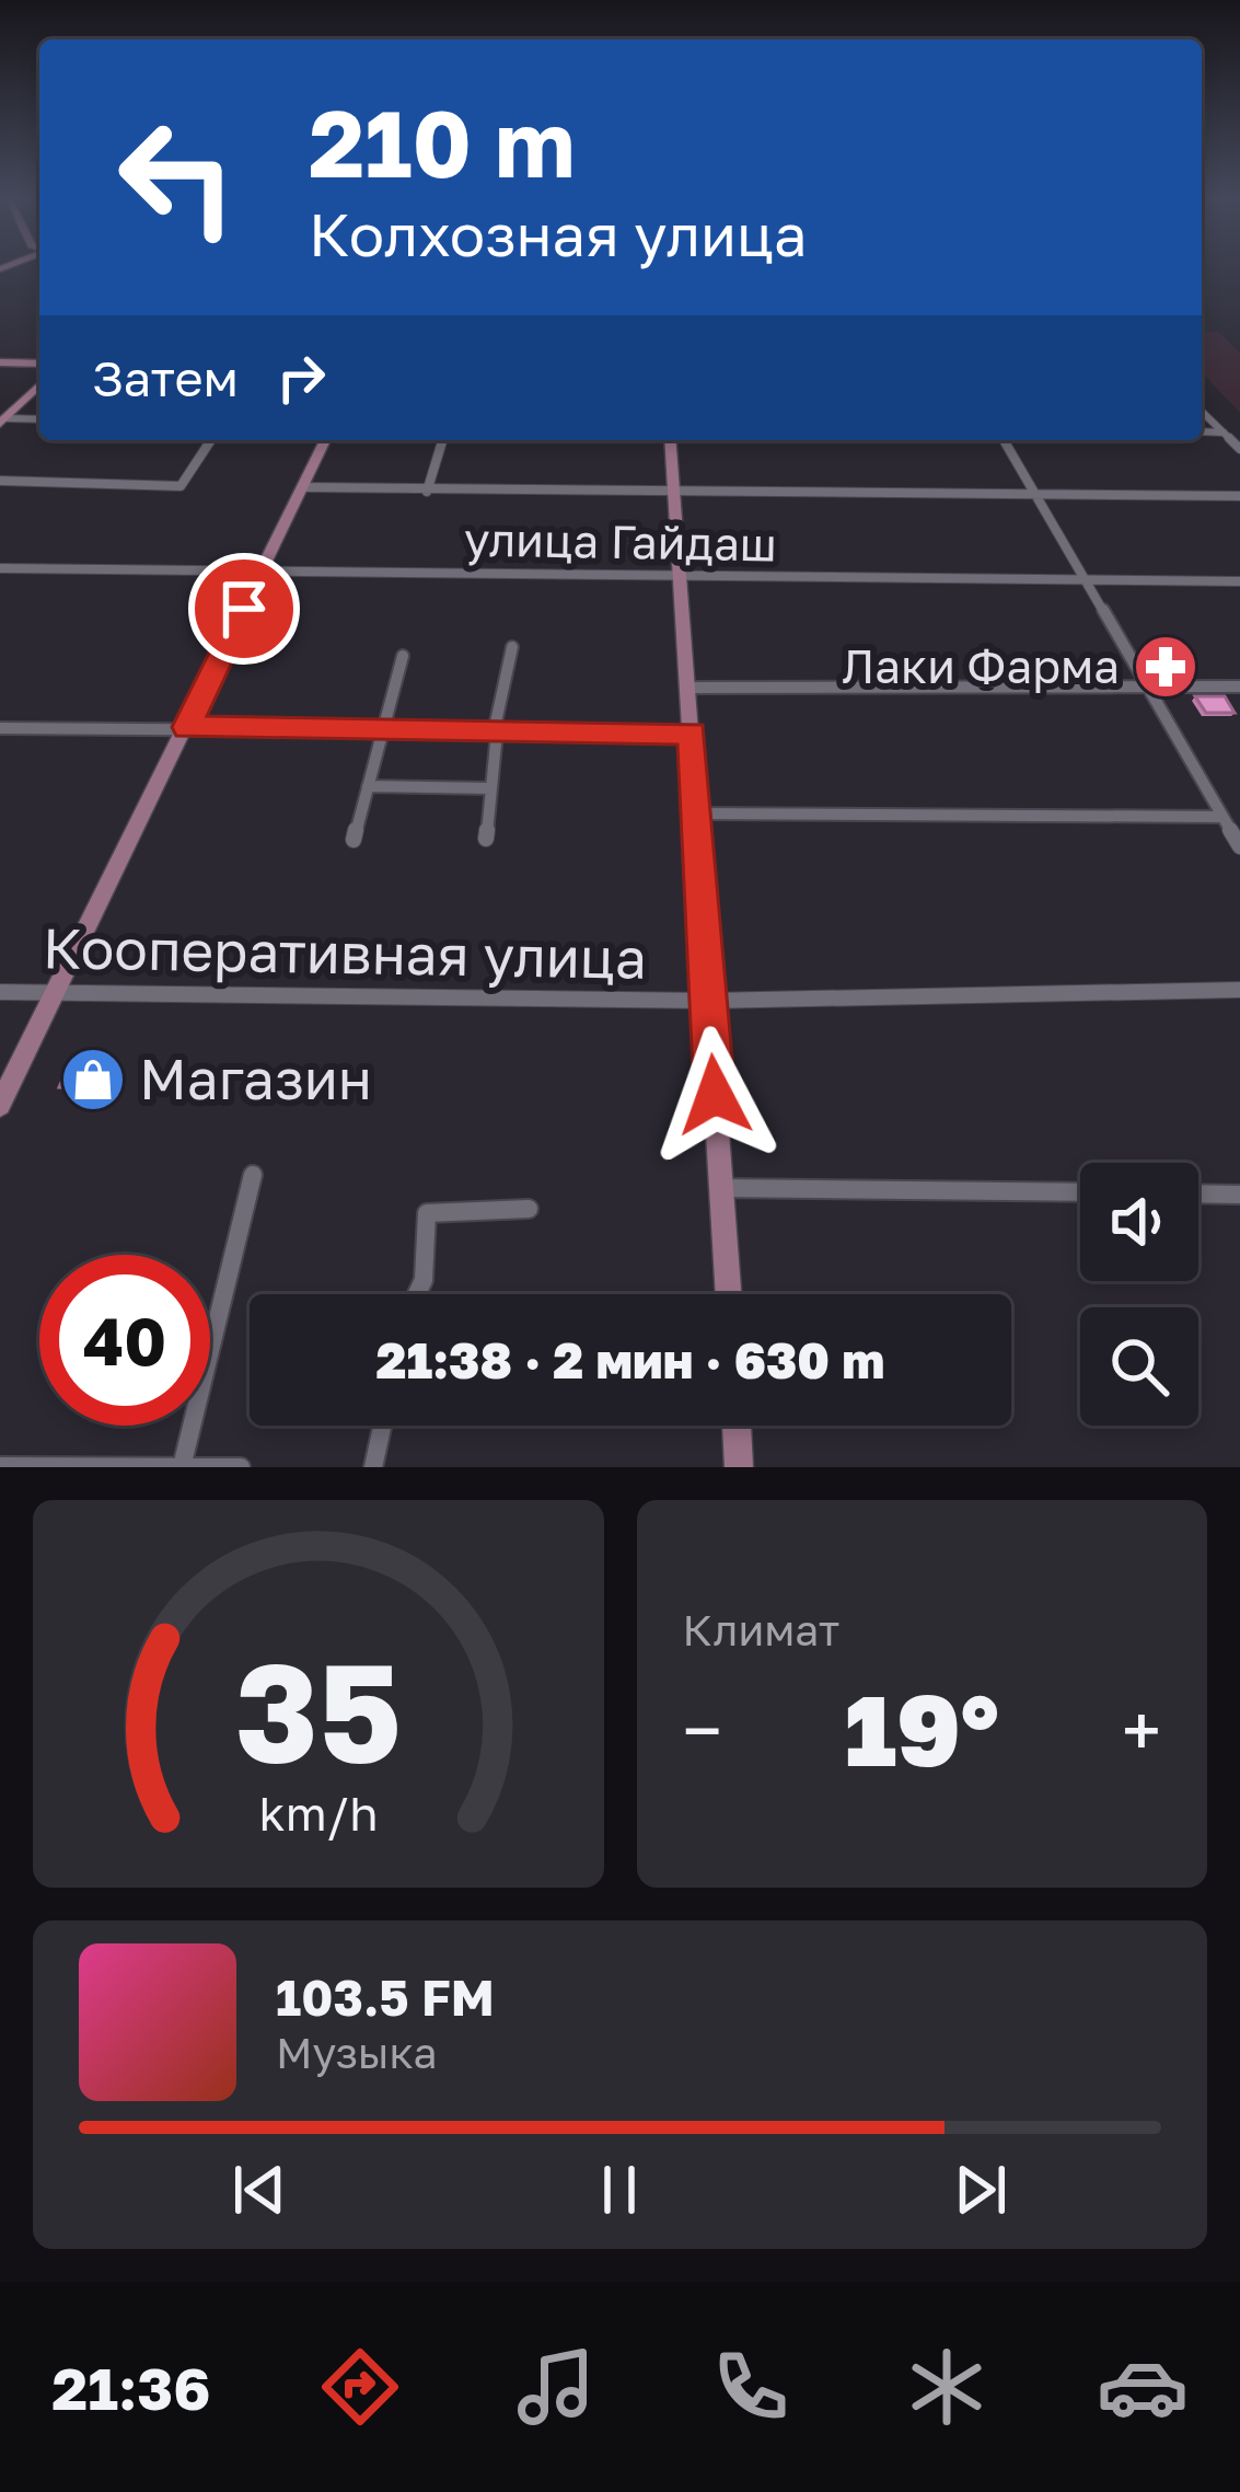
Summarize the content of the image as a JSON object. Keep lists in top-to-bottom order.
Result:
{
  "streets": {
    "street": ["улица Гайдаш", "Кооперативная улица"]
  },
  "places": {
    "pharmacy": ["Лаки Фарма"],
    "shop": ["Магазин"]
  },
  "page": {
    "turn": ["210 m", "Колхозная улица"],
    "then": "Затем",
    "limit": "40",
    "trip": "21:38 · 2 мин · 630 m",
    "tile": "Климат",
    "heat": ["−", "19°", "+"],
    "song": ["103.5 FM", "Музыка"],
    "tabs": "21:36",
    "gauge": ["35", "km/h"]
  }
}
